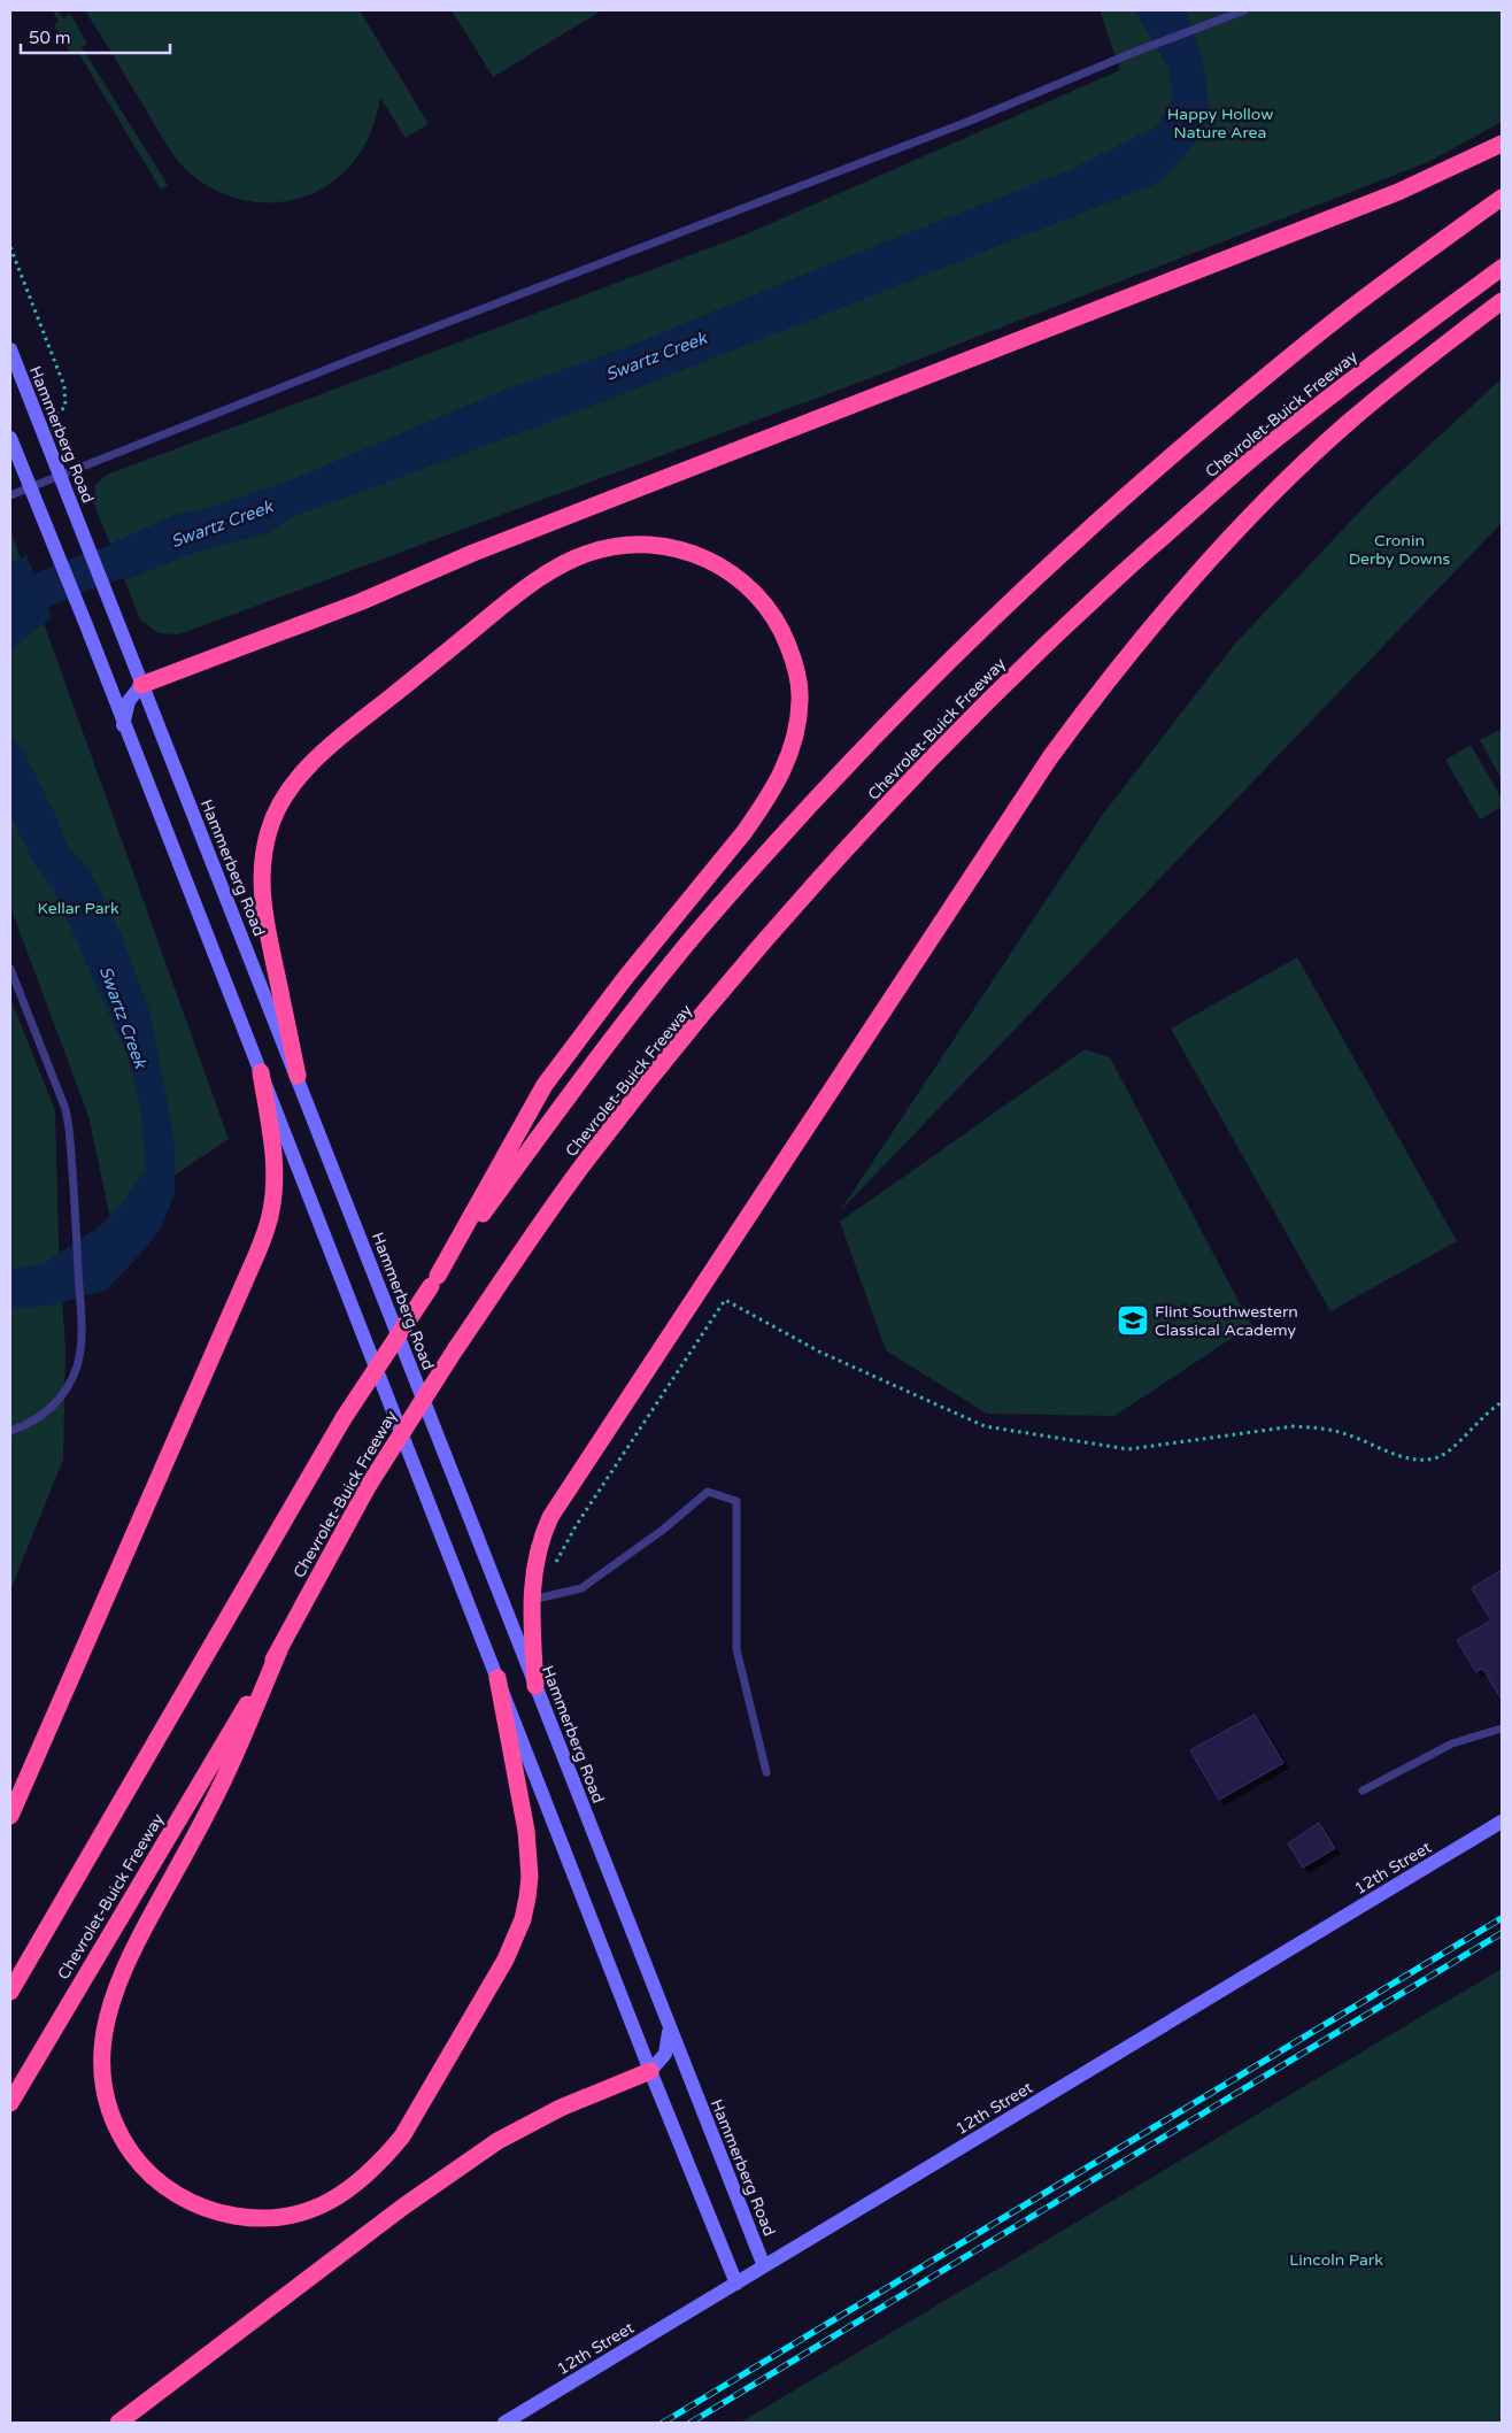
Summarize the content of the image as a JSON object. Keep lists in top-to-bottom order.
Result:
{
  "streets": {
    "highway": ["Chevrolet-Buick Freeway"],
    "street": ["Hammerberg Road", "12th Street"]
  },
  "crossings": [
    ["Hammerberg Road", "12th Street"]
  ],
  "water": ["Swartz Creek"],
  "parks": [
    "Happy Hollow Nature Area",
    "Cronin Derby Downs",
    "Kellar Park",
    "Lincoln Park"
  ],
  "places": {
    "school or university": ["Flint Southwestern Classical Academy"]
  },
  "scale_bar": "50 m"
}
